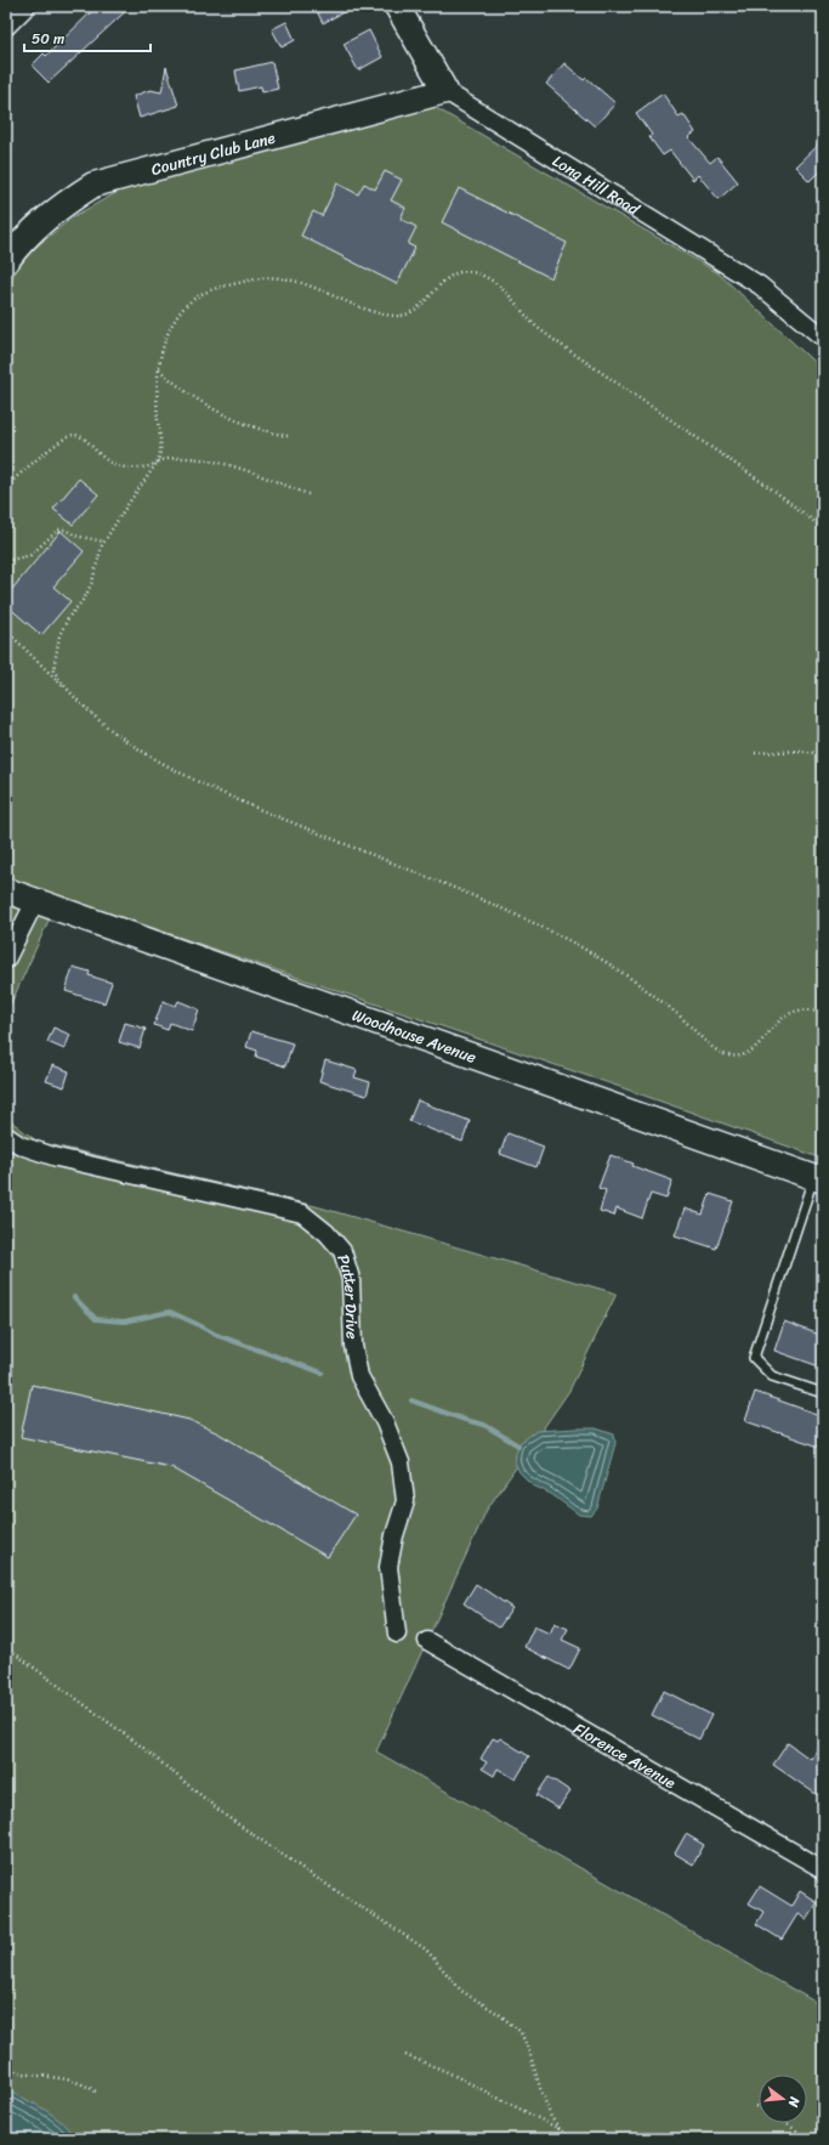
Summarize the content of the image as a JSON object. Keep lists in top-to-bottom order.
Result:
{
  "streets": {
    "main road": ["Country Club Lane", "Long Hill Road", "Woodhouse Avenue"],
    "street": ["Putter Drive", "Florence Avenue"]
  },
  "crossings": [
    ["Country Club Lane", "Long Hill Road"]
  ],
  "scale_bar": "50 m",
  "north": "right"
}
